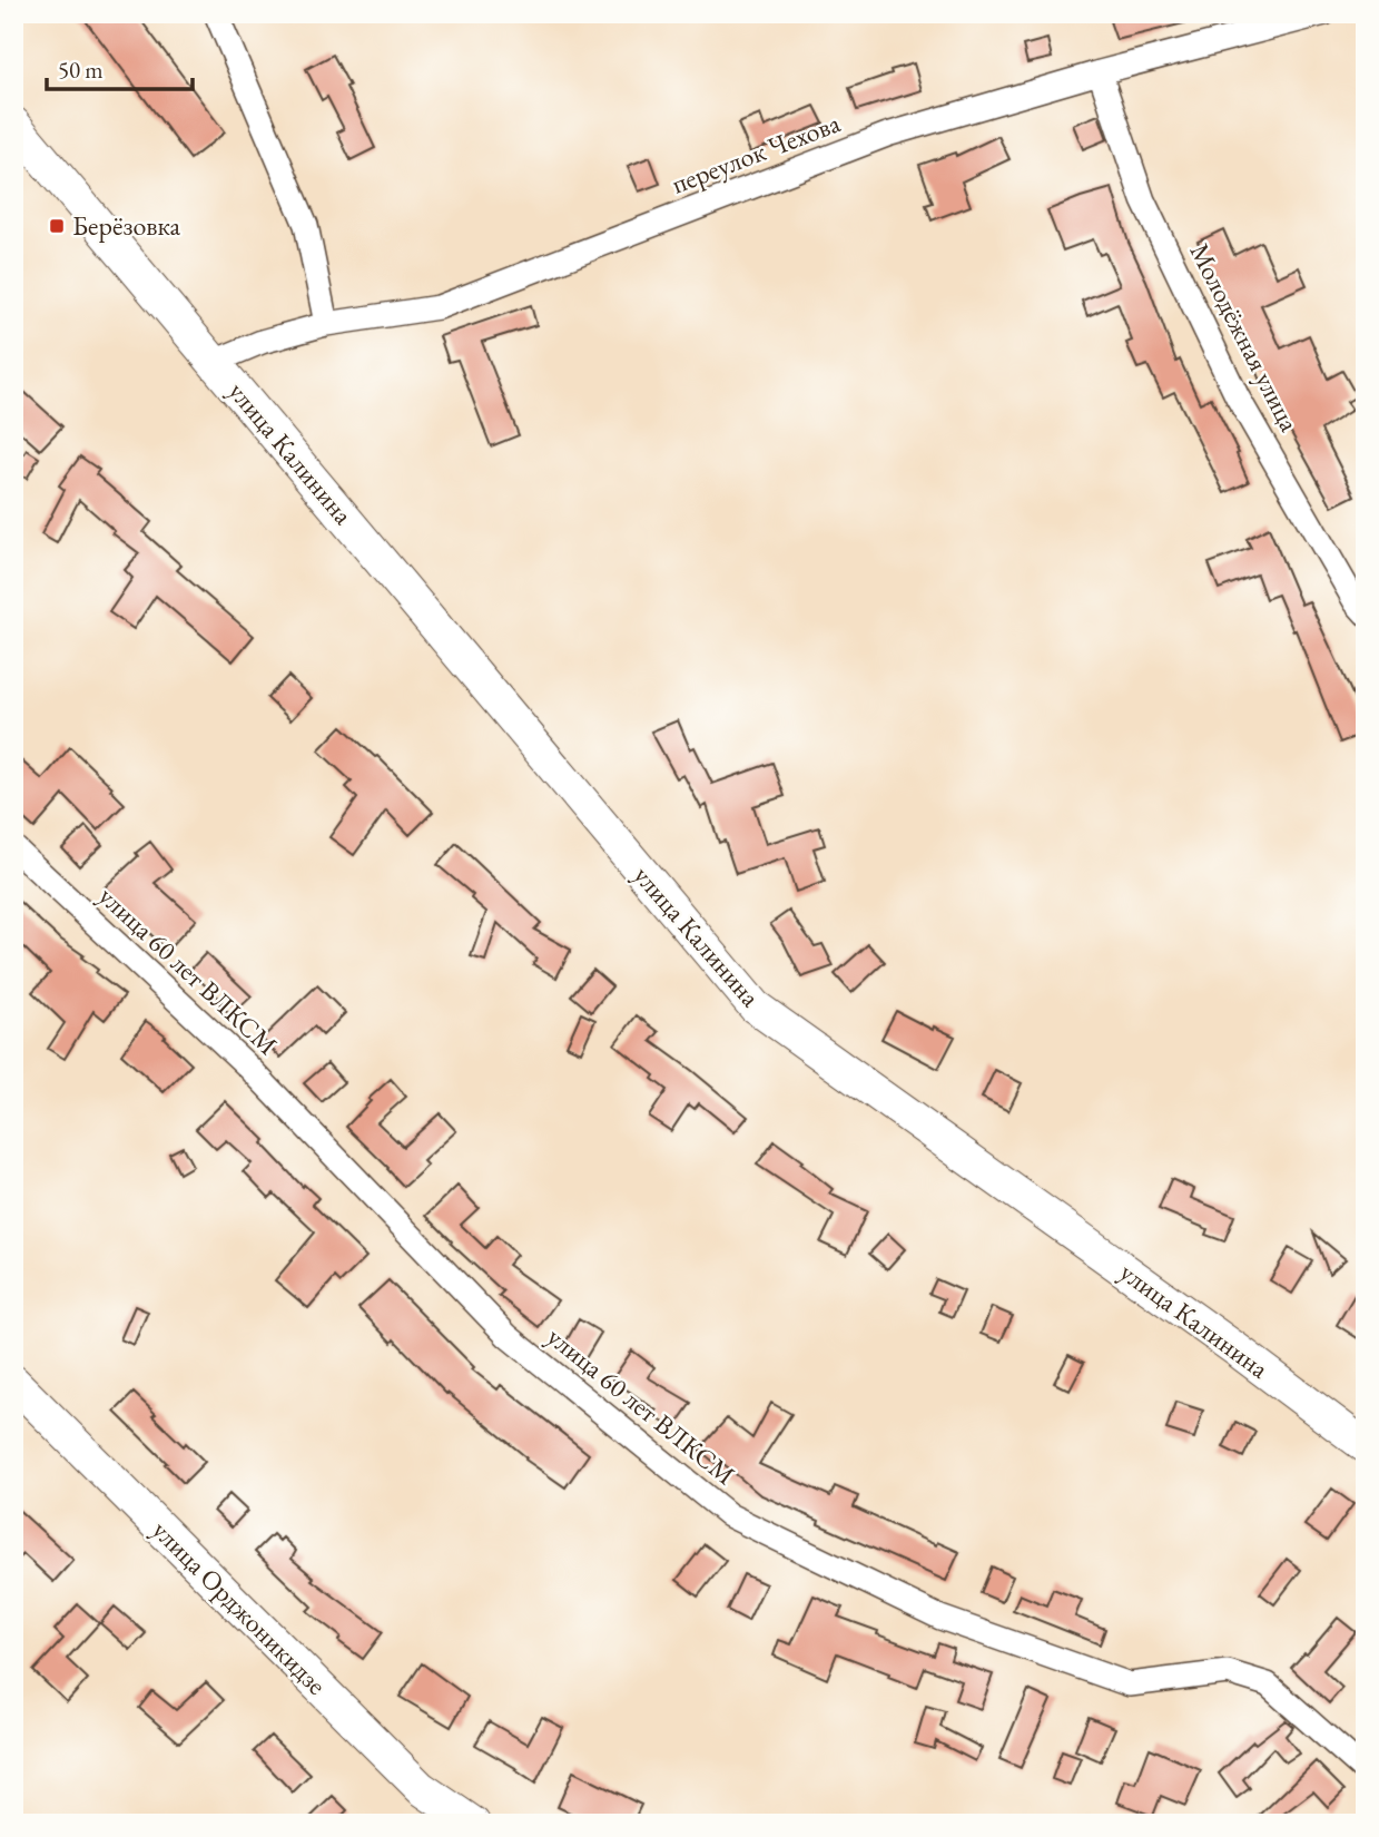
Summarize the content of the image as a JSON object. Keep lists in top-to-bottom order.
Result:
{
  "streets": {
    "street": [
      "переулок Чехова",
      "Молодёжная улица",
      "улица Калинина",
      "улица 60 лет ВЛКСМ",
      "улица Орджоникидзе"
    ]
  },
  "crossings": [
    ["переулок Чехова", "Молодёжная улица"],
    ["переулок Чехова", "улица Калинина"]
  ],
  "places": {
    "transit": ["Берёзовка"]
  },
  "scale_bar": "50 m"
}
